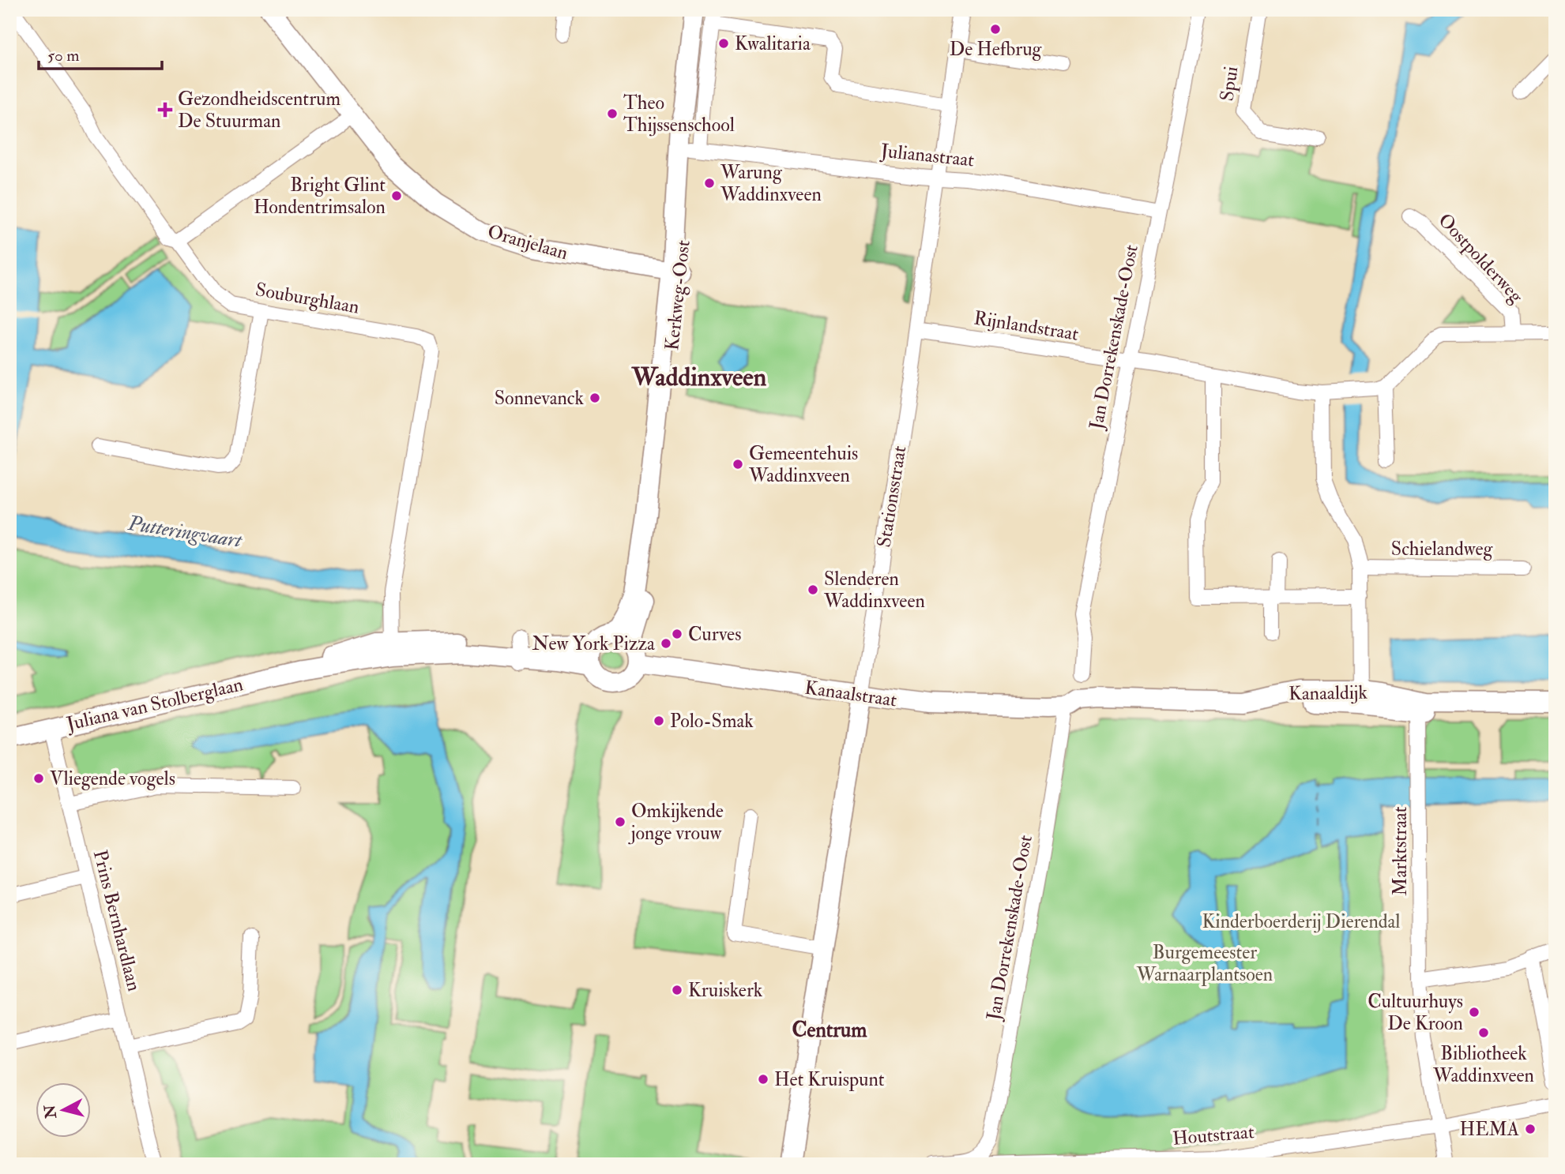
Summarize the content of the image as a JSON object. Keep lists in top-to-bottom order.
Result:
{
  "streets": {
    "main road": [
      "Oranjelaan",
      "Kerkweg-Oost",
      "Stationsstraat",
      "Kanaaldijk",
      "Kanaalstraat",
      "Juliana van Stolberglaan"
    ],
    "street": [
      "Spui",
      "Julianastraat",
      "Oostpolderweg",
      "Souburghlaan",
      "Rijnlandstraat",
      "Jan Dorrekenskade-Oost",
      "Schielandweg",
      "Marktstraat",
      "Prins Bernhardlaan",
      "Houtstraat"
    ]
  },
  "crossings": [
    ["Julianastraat", "Kerkweg-Oost"],
    ["Julianastraat", "Jan Dorrekenskade-Oost"],
    ["Julianastraat", "Stationsstraat"],
    ["Oranjelaan", "Kerkweg-Oost"],
    ["Kerkweg-Oost", "Kanaalstraat"],
    ["Kerkweg-Oost", "Juliana van Stolberglaan"],
    ["Souburghlaan", "Juliana van Stolberglaan"],
    ["Rijnlandstraat", "Jan Dorrekenskade-Oost"],
    ["Rijnlandstraat", "Stationsstraat"],
    ["Jan Dorrekenskade-Oost", "Kanaaldijk"],
    ["Jan Dorrekenskade-Oost", "Kanaalstraat"],
    ["Jan Dorrekenskade-Oost", "Houtstraat"],
    ["Stationsstraat", "Kanaalstraat"],
    ["Kanaaldijk", "Kanaalstraat"],
    ["Kanaaldijk", "Marktstraat"],
    ["Kanaalstraat", "Juliana van Stolberglaan"],
    ["Juliana van Stolberglaan", "Prins Bernhardlaan"],
    ["Marktstraat", "Houtstraat"]
  ],
  "districts": ["Waddinxveen", "Centrum"],
  "water": ["Putteringvaart"],
  "parks": ["Kinderboerderij Dierendal", "Burgemeester Warnaarplantsoen"],
  "places": {
    "other": [
      "De Hefbrug",
      "Kwalitaria",
      "Theo Thijssenschool",
      "Warung Waddinxveen",
      "Bright Glint Hondentrimsalon",
      "Sonnevanck",
      "Gemeentehuis Waddinxveen",
      "Slenderen Waddinxveen",
      "Curves",
      "New York Pizza",
      "Polo-Smak",
      "Vliegende vogels",
      "Omkijkende jonge vrouw",
      "Kruiskerk",
      "Cultuurhuys De Kroon",
      "Bibliotheek Waddinxveen",
      "Het Kruispunt",
      "HEMA"
    ],
    "health": ["Gezondheidscentrum De Stuurman"]
  },
  "scale_bar": "50 m",
  "north": "left"
}
